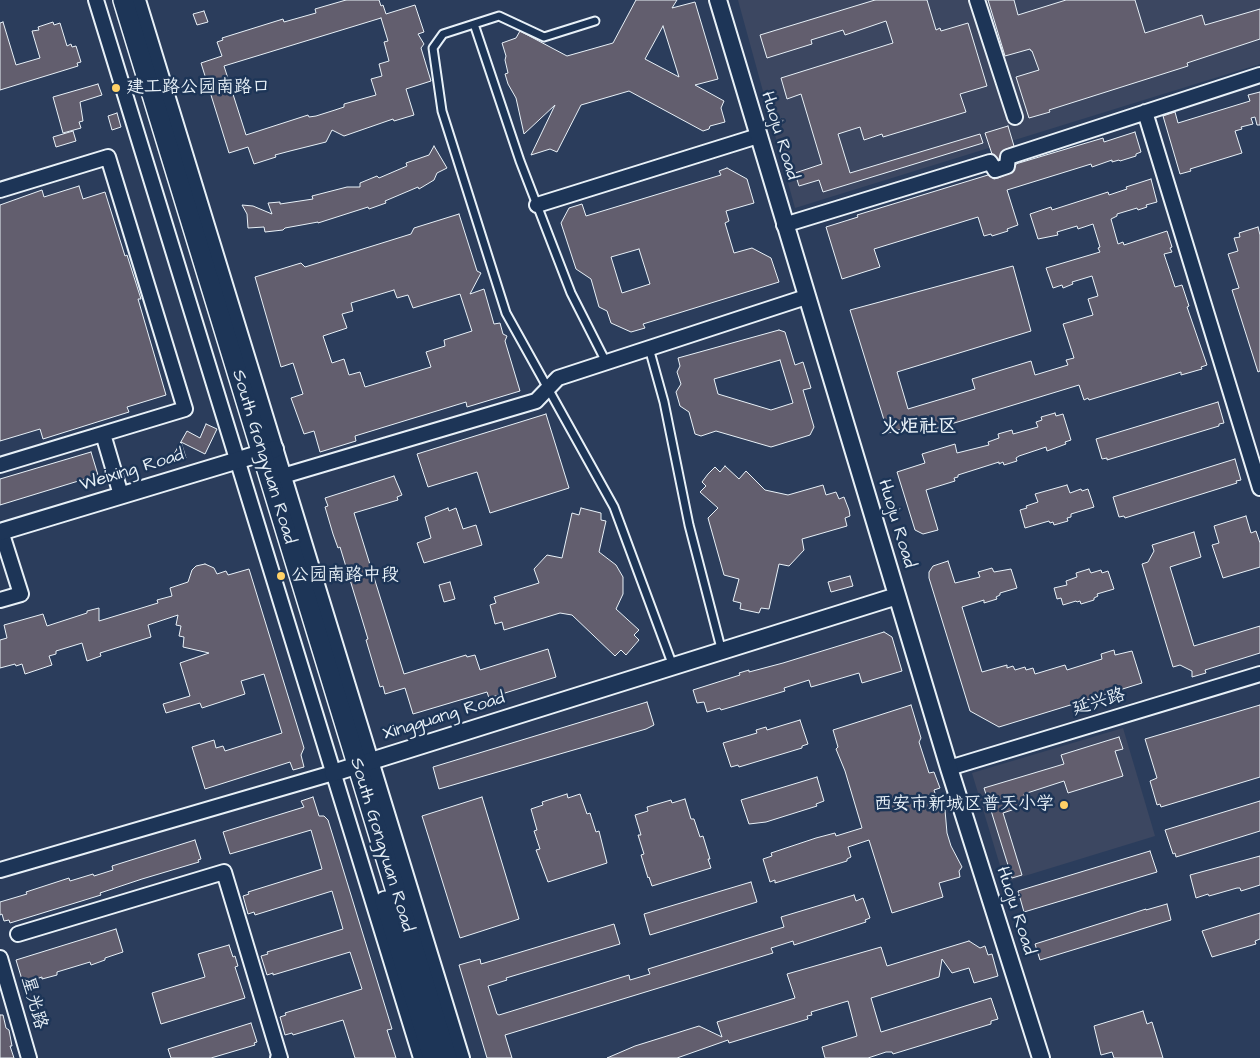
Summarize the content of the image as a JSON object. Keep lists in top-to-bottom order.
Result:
{
  "streets": {
    "main road": ["South Gongyuan Road"],
    "street": [
      "Huoju Road",
      "Weixing Road",
      "延兴路",
      "Xingguang Road",
      "星光路"
    ]
  },
  "crossings": [
    ["Huoju Road", "延兴路"],
    ["Huoju Road", "Xingguang Road"],
    ["South Gongyuan Road", "Weixing Road"],
    ["South Gongyuan Road", "Xingguang Road"]
  ],
  "districts": ["火炬社区"],
  "places": ["建工路公园南路口", "公园南路中段", "西安市新城区普天小学"]
}
